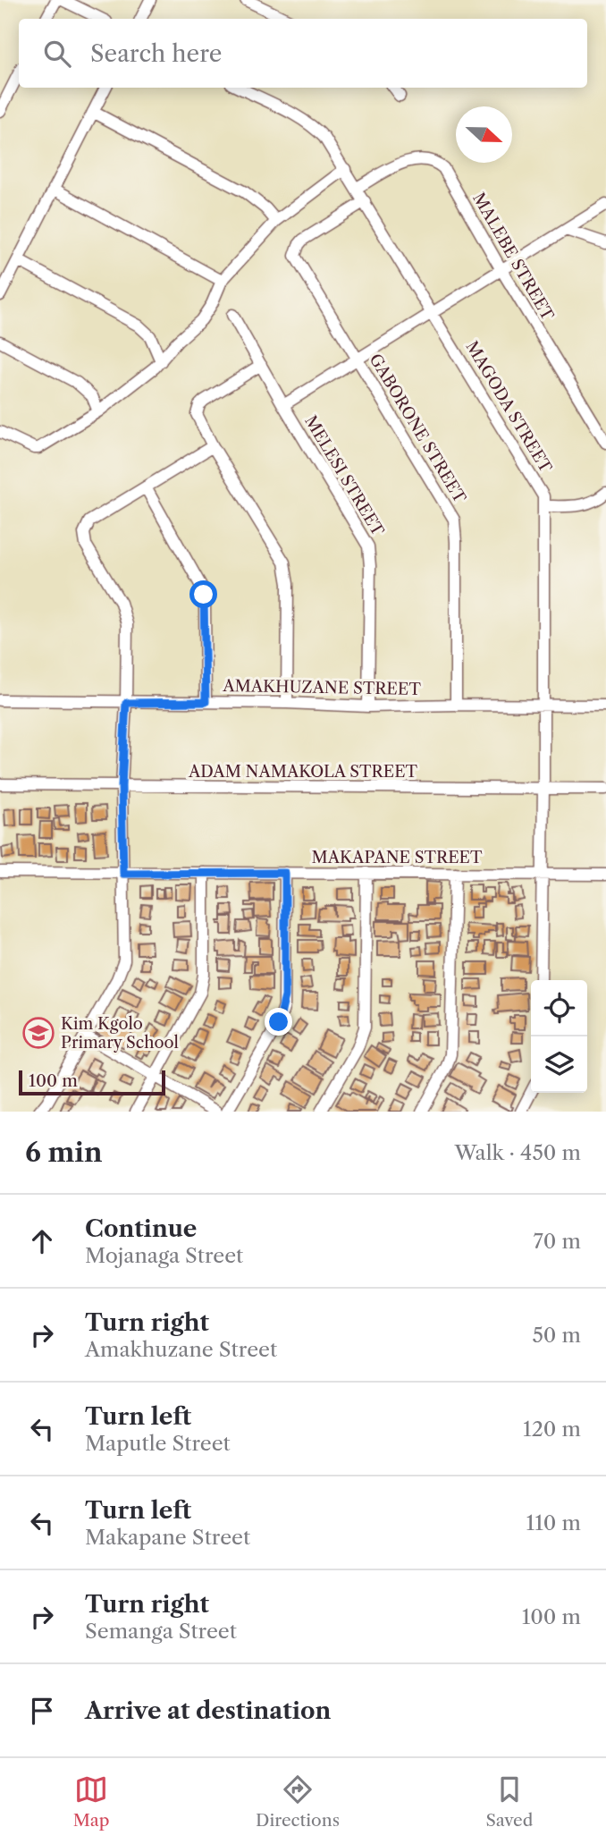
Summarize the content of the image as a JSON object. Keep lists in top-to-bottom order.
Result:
{
  "streets": {
    "street": [
      "MALEBE STREET",
      "MAGODA STREET",
      "GABORONE STREET",
      "MELESI STREET",
      "AMAKHUZANE STREET",
      "ADAM NAMAKOLA STREET",
      "MAKAPANE STREET"
    ]
  },
  "crossings": [
    ["MALEBE STREET", "MAGODA STREET"],
    ["MAGODA STREET", "GABORONE STREET"],
    ["MAGODA STREET", "AMAKHUZANE STREET"],
    ["MAGODA STREET", "ADAM NAMAKOLA STREET"],
    ["MAGODA STREET", "MAKAPANE STREET"],
    ["GABORONE STREET", "AMAKHUZANE STREET"],
    ["MELESI STREET", "AMAKHUZANE STREET"]
  ],
  "places": {
    "school or university": ["Kim Kgolo Primary School"]
  },
  "scale_bar": "100 m",
  "north": "right",
  "page": {
    "search": "Search here",
    "scale": "100 m",
    "heading": ["6 min", "Walk · 450 m"],
    "list": [
      ["Continue", "Mojanaga Street", "70 m"],
      ["Turn right", "Amakhuzane Street", "50 m"],
      ["Turn left", "Maputle Street", "120 m"],
      ["Turn left", "Makapane Street", "110 m"],
      ["Turn right", "Semanga Street", "100 m"],
      "Arrive at destination"
    ],
    "nav": ["Map", "Directions", "Saved"]
  }
}
